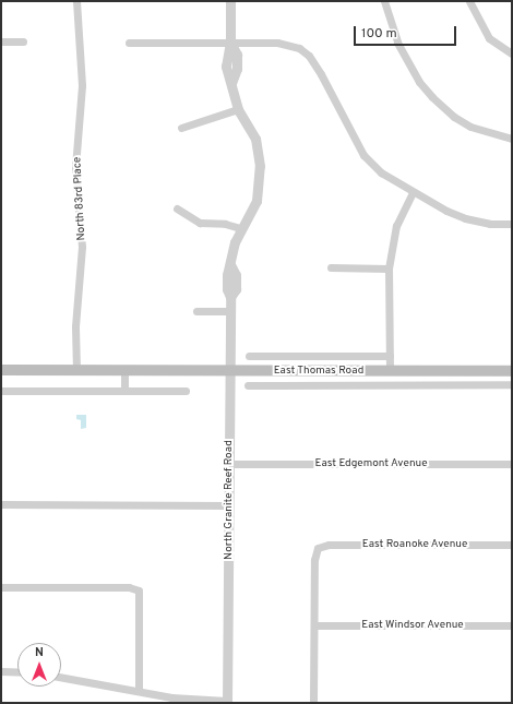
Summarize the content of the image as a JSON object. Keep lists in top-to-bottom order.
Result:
{
  "streets": {
    "main road": ["East Thomas Road"],
    "street": [
      "North 83rd Place",
      "East Edgemont Avenue",
      "North Granite Reef Road",
      "East Roanoke Avenue",
      "East Windsor Avenue"
    ]
  },
  "crossings": [
    ["North 83rd Place", "East Thomas Road"],
    ["East Thomas Road", "North Granite Reef Road"],
    ["East Edgemont Avenue", "North Granite Reef Road"],
    ["East Roanoke Avenue", "East Windsor Avenue"]
  ],
  "scale_bar": "100 m",
  "north": "top"
}
